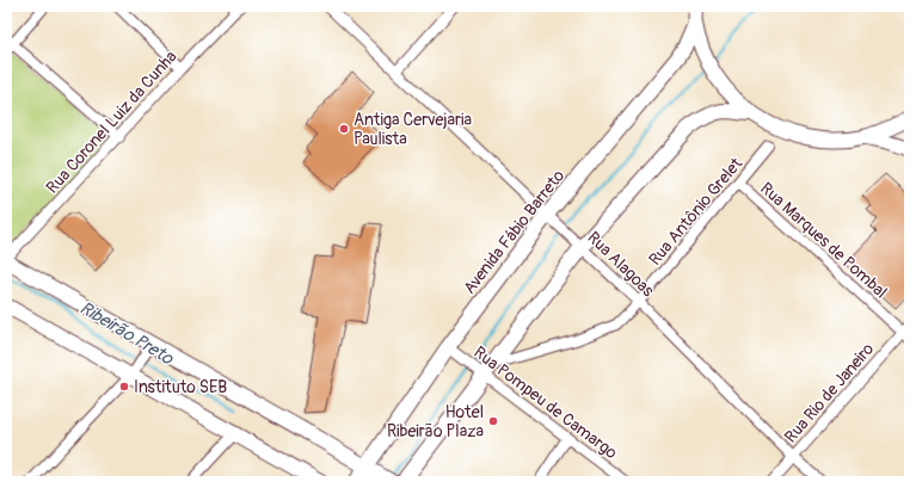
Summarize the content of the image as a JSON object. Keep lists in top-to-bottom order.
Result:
{
  "streets": {
    "main road": ["Avenida Fábio Barreto"],
    "street": [
      "Rua Coronel Luiz da Cunha",
      "Rua Antônio Grelet",
      "Rua Marques de Pombal",
      "Rua Alagoas",
      "Rua Rio de Janeiro",
      "Rua Pompeu de Camargo"
    ]
  },
  "crossings": [
    ["Rua Antônio Grelet", "Rua Marques de Pombal"],
    ["Rua Antônio Grelet", "Rua Alagoas"],
    ["Rua Antônio Grelet", "Rua Pompeu de Camargo"],
    ["Avenida Fábio Barreto", "Rua Alagoas"],
    ["Avenida Fábio Barreto", "Rua Pompeu de Camargo"],
    ["Rua Marques de Pombal", "Rua Rio de Janeiro"],
    ["Rua Alagoas", "Rua Rio de Janeiro"]
  ],
  "water": ["Ribeirão Preto"],
  "places": ["Antiga Cervejaria Paulista", "Instituto SEB", "Hotel Ribeirão Plaza"]
}
